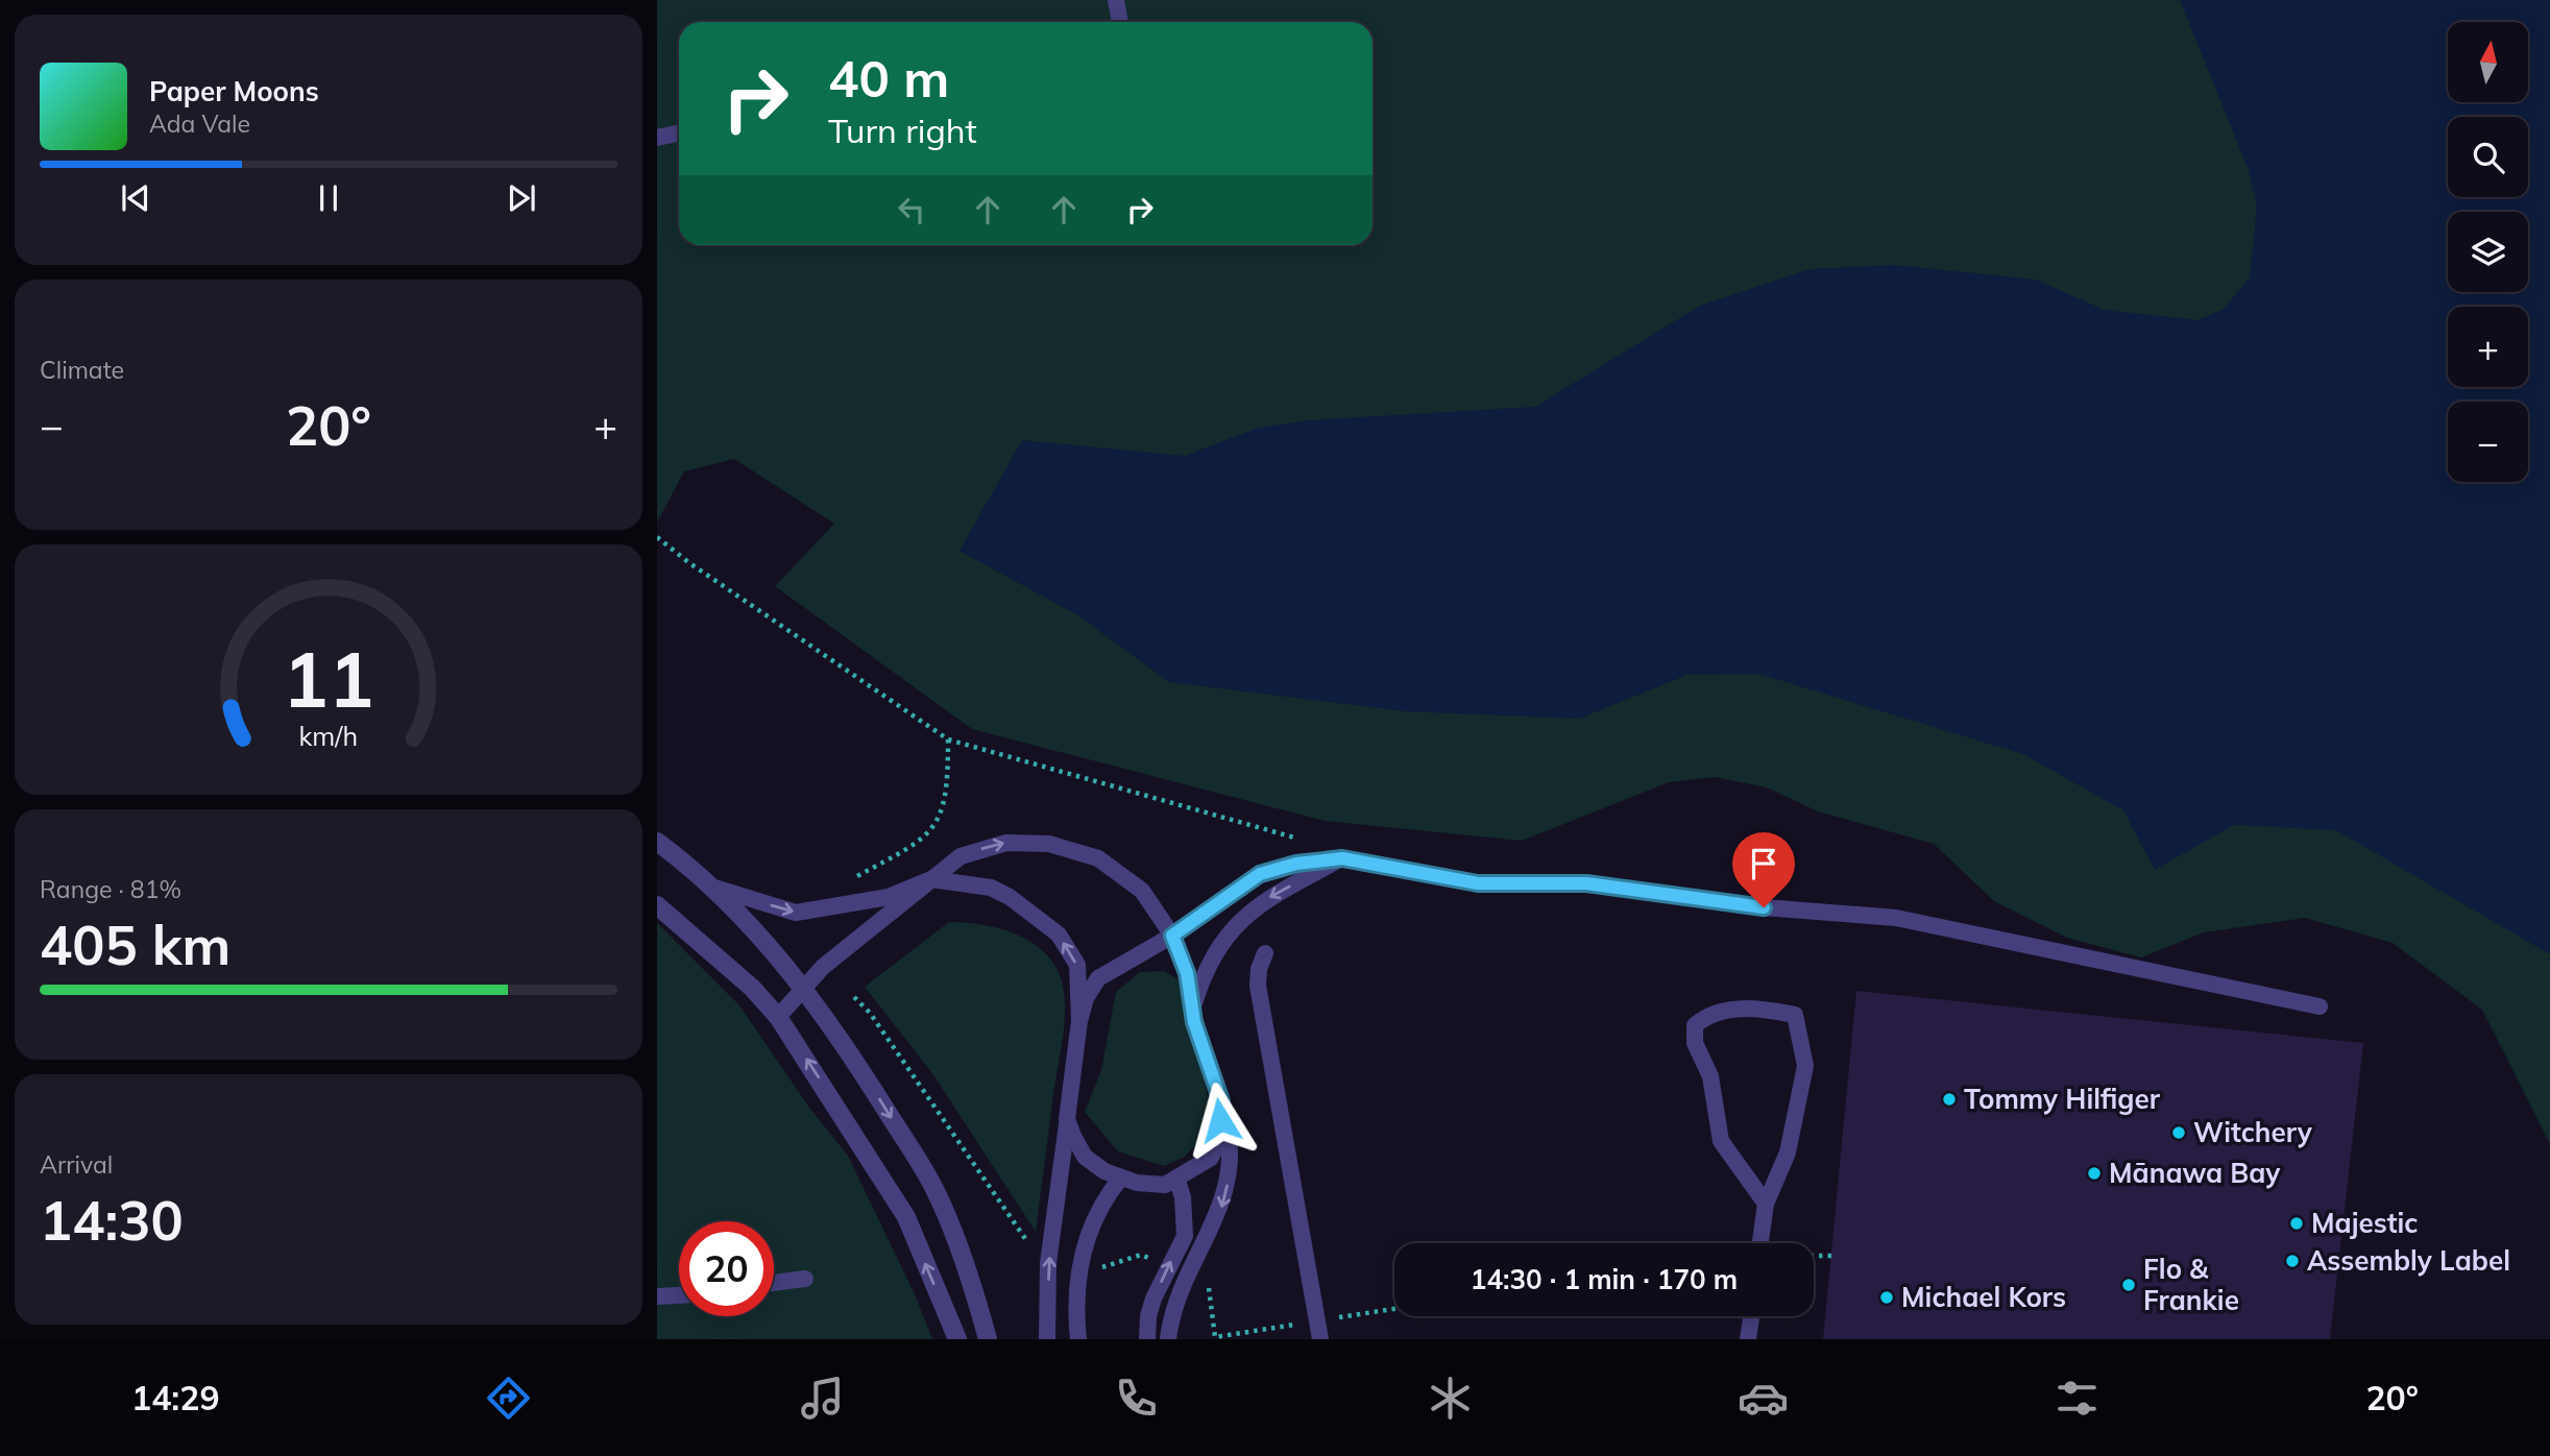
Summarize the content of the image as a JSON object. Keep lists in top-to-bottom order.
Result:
{
  "places": [
    "Tommy Hilfiger",
    "Witchery",
    "Mānawa Bay",
    "Majestic",
    "Assembly Label",
    "Flo & Frankie",
    "Michael Kors"
  ],
  "north": "top",
  "page": {
    "map_buttons": ["+", "−"],
    "turn": ["40 m", "Turn right"],
    "song": ["Paper Moons", "Ada Vale"],
    "tile": [
      "Climate",
      ["Range · 81%", "405 km"],
      ["Arrival", "14:30"]
    ],
    "heat": ["−", "20°", "+"],
    "limit": "20",
    "trip": "14:30 · 1 min · 170 m",
    "tabs": ["14:29", "20°"],
    "gauge": ["11", "km/h"]
  }
}
